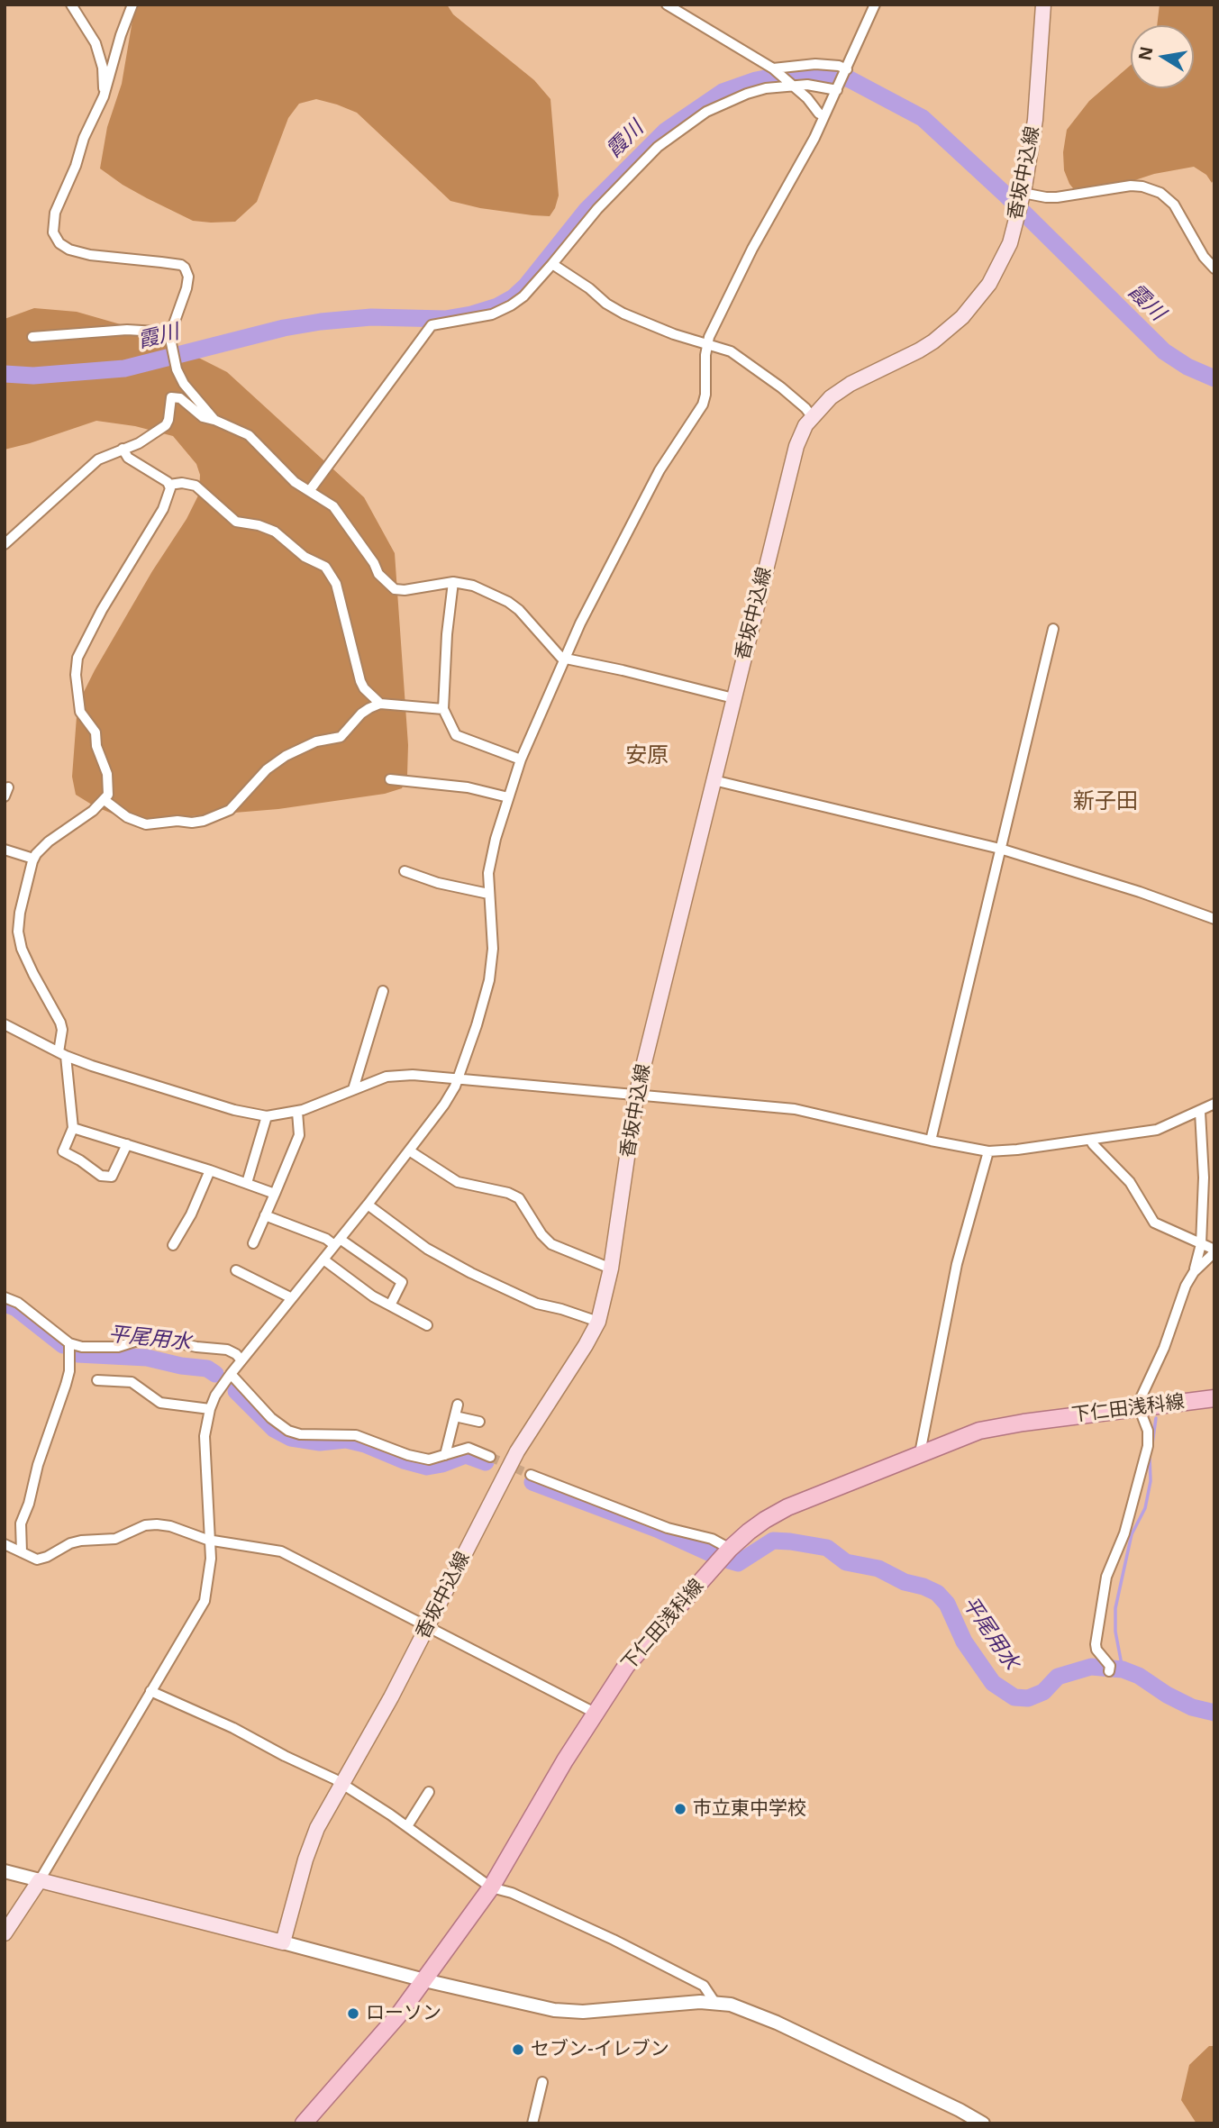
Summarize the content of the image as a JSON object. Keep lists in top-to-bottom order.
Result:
{
  "streets": {
    "main road": ["香坂中込線", "下仁田浅科線"]
  },
  "districts": ["安原", "新子田"],
  "water": ["霞川", "平尾用水"],
  "places": ["市立東中学校", "ローソン", "セブン-イレブン"],
  "north": "left"
}
